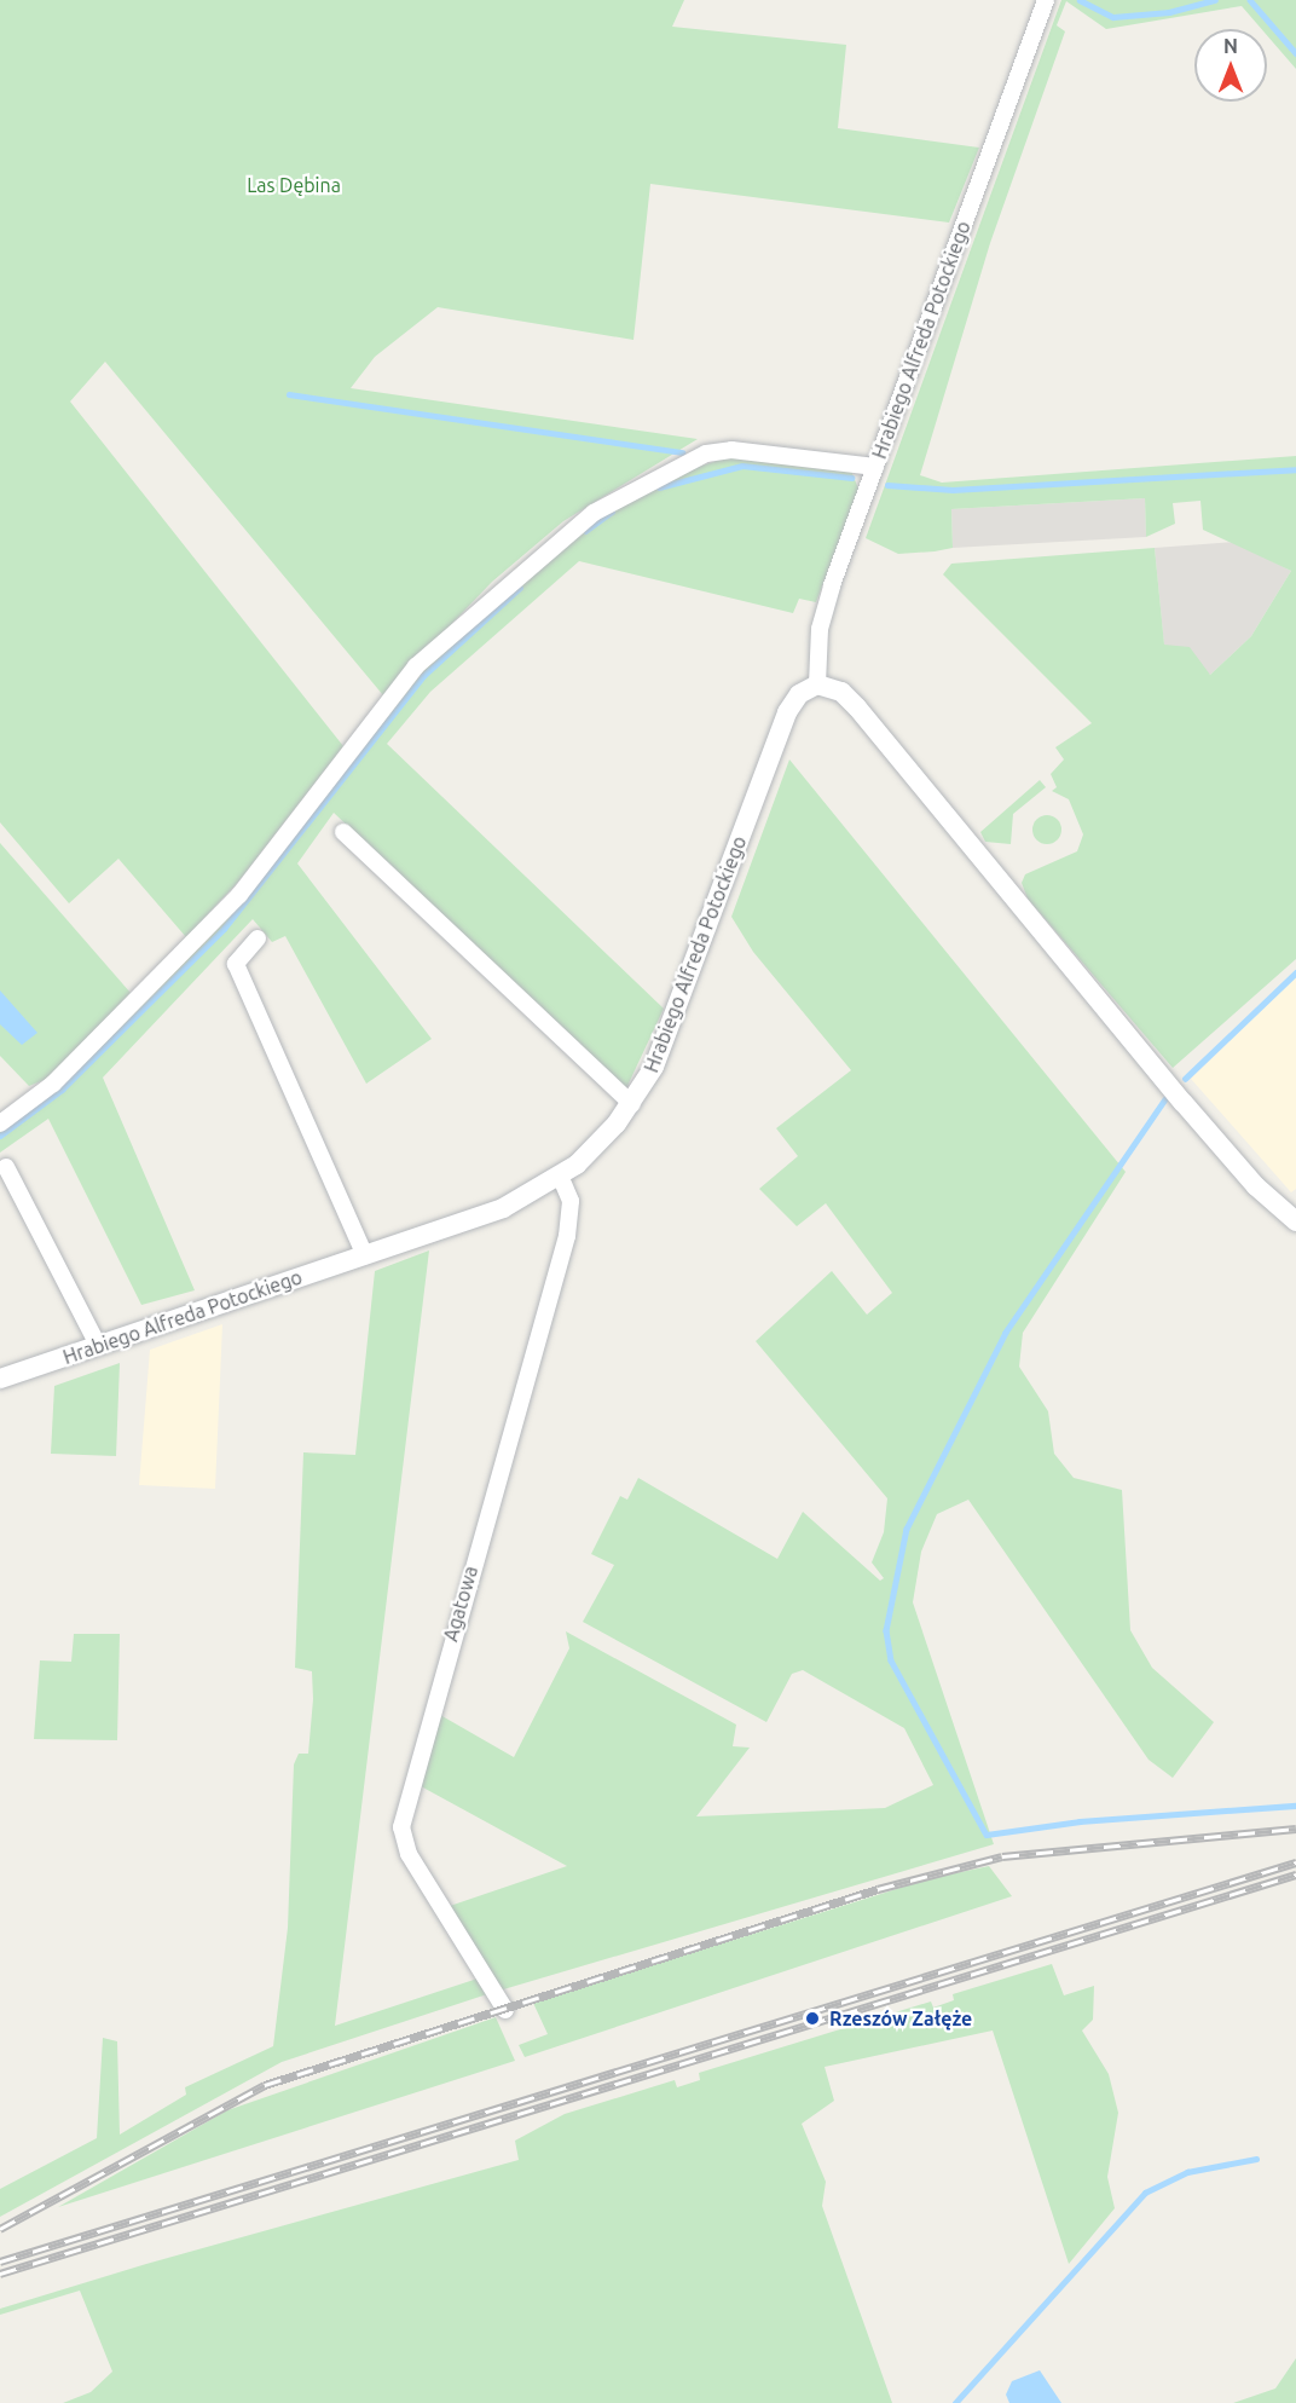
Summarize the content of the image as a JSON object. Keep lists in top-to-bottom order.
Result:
{
  "streets": {
    "street": ["Hrabiego Alfreda Potockiego", "Agatowa"]
  },
  "crossings": [
    ["Hrabiego Alfreda Potockiego", "Agatowa"]
  ],
  "parks": ["Las Dębina"],
  "places": ["Rzeszów Załęże"],
  "north": "top"
}
